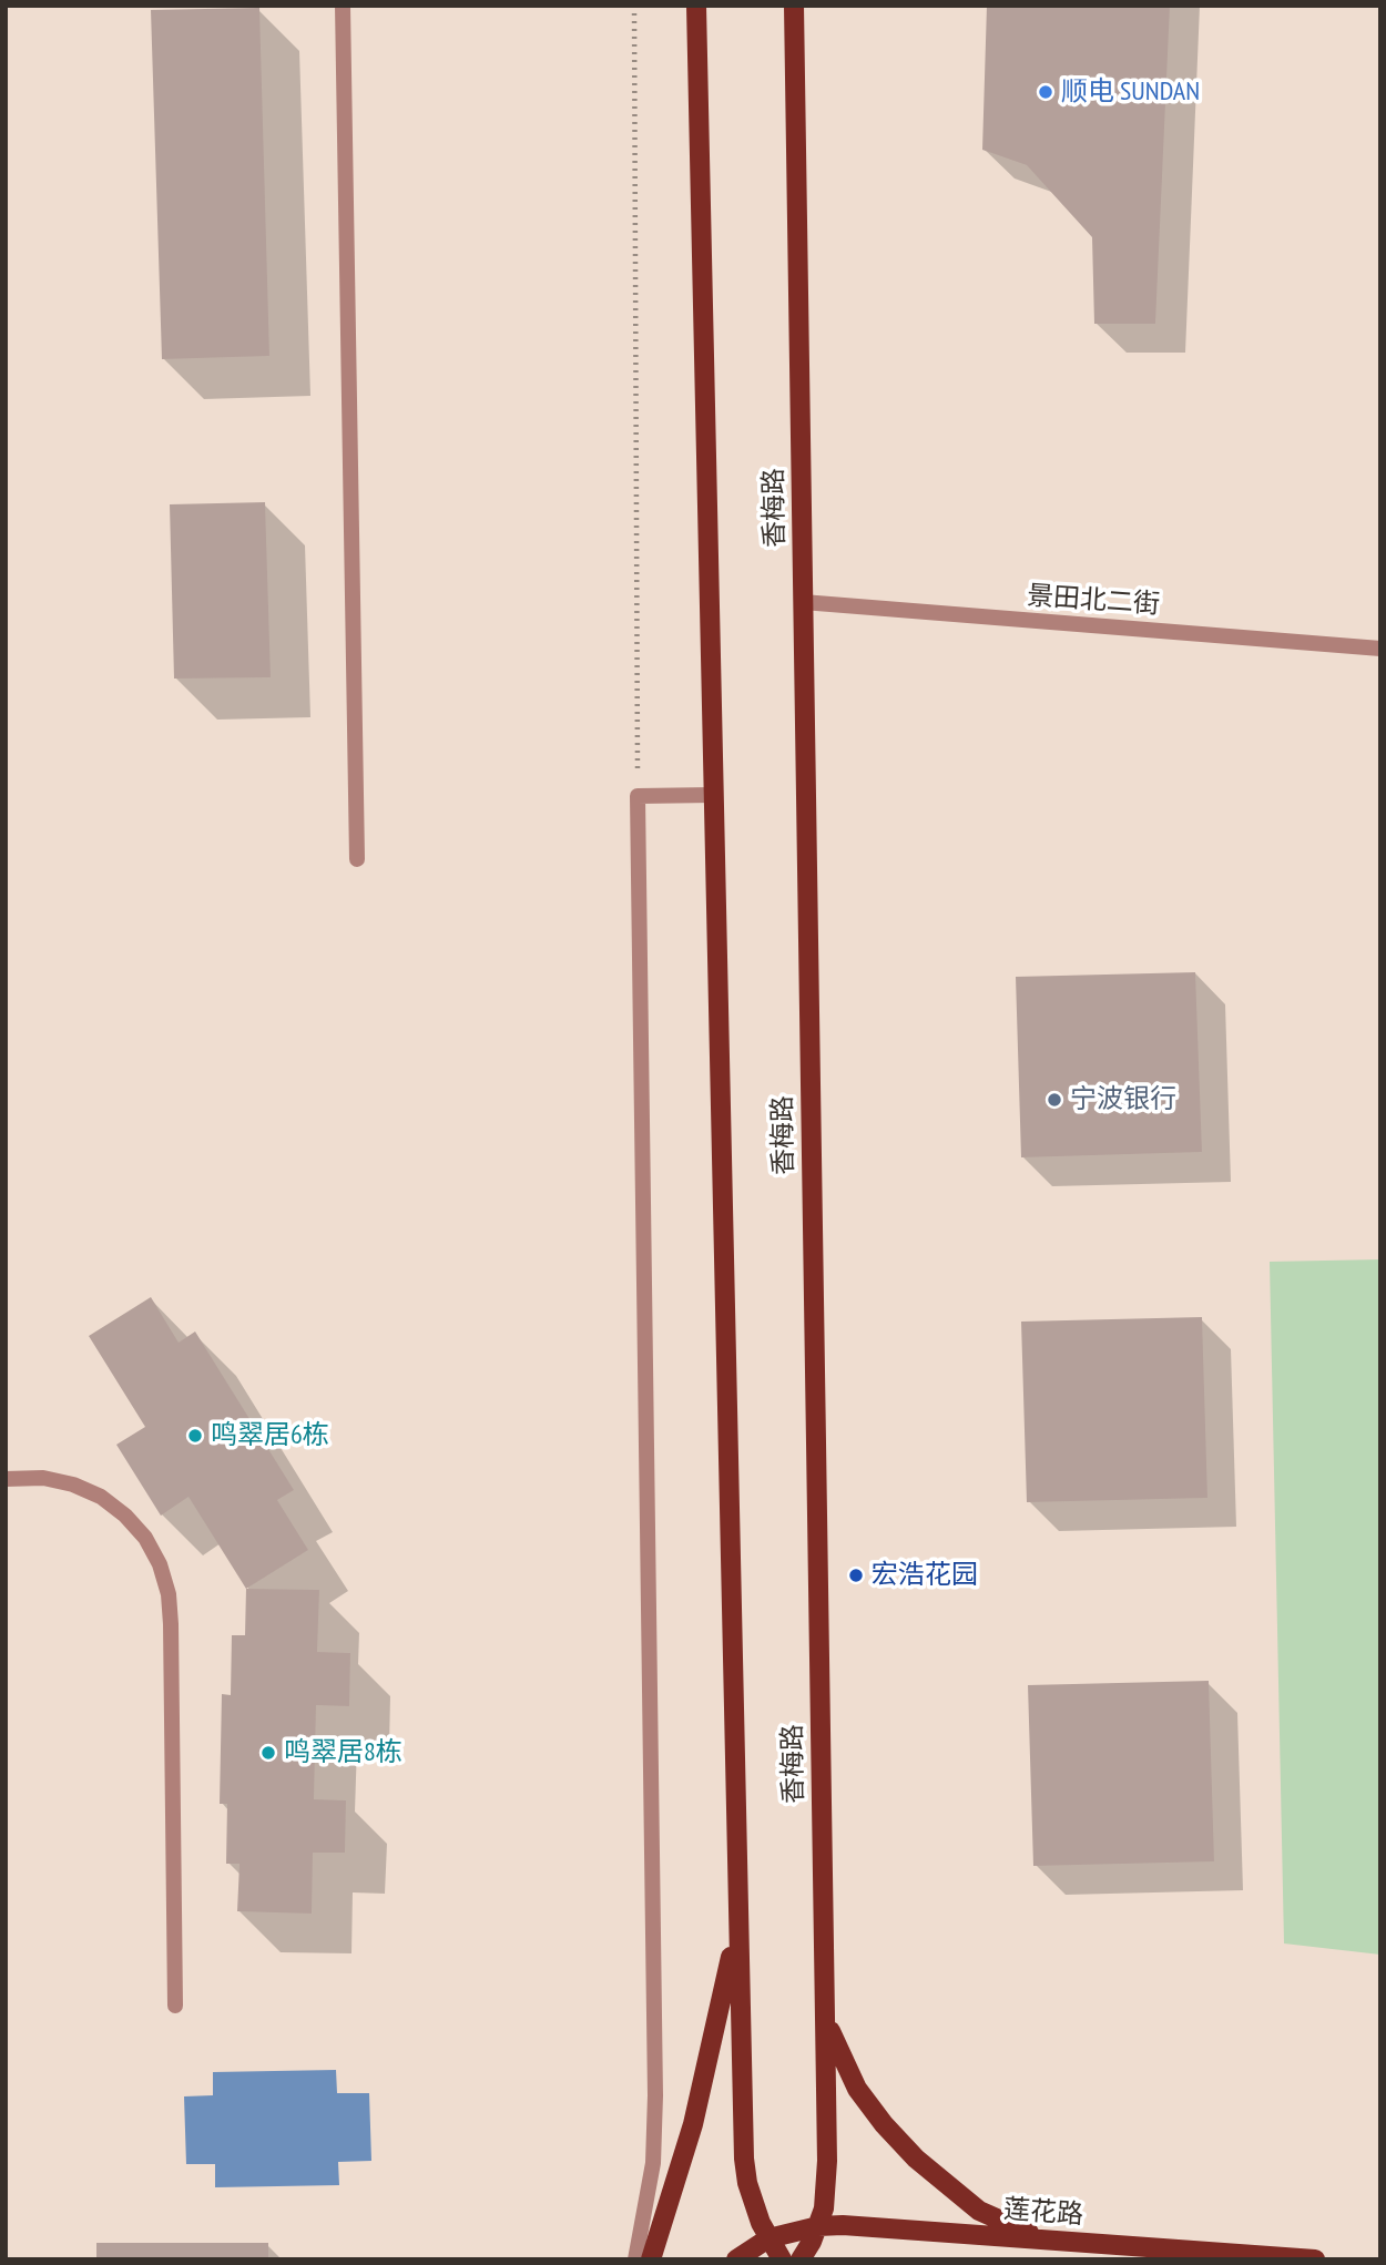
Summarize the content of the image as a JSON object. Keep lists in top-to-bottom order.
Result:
{
  "streets": {
    "main road": ["香梅路", "莲花路"],
    "street": ["景田北二街"]
  },
  "crossings": [
    ["香梅路", "景田北二街"],
    ["香梅路", "莲花路"]
  ],
  "places": [
    "顺电 SUNDAN",
    "宁波银行",
    "鸣翠居6栋",
    "宏浩花园",
    "鸣翠居8栋"
  ]
}
